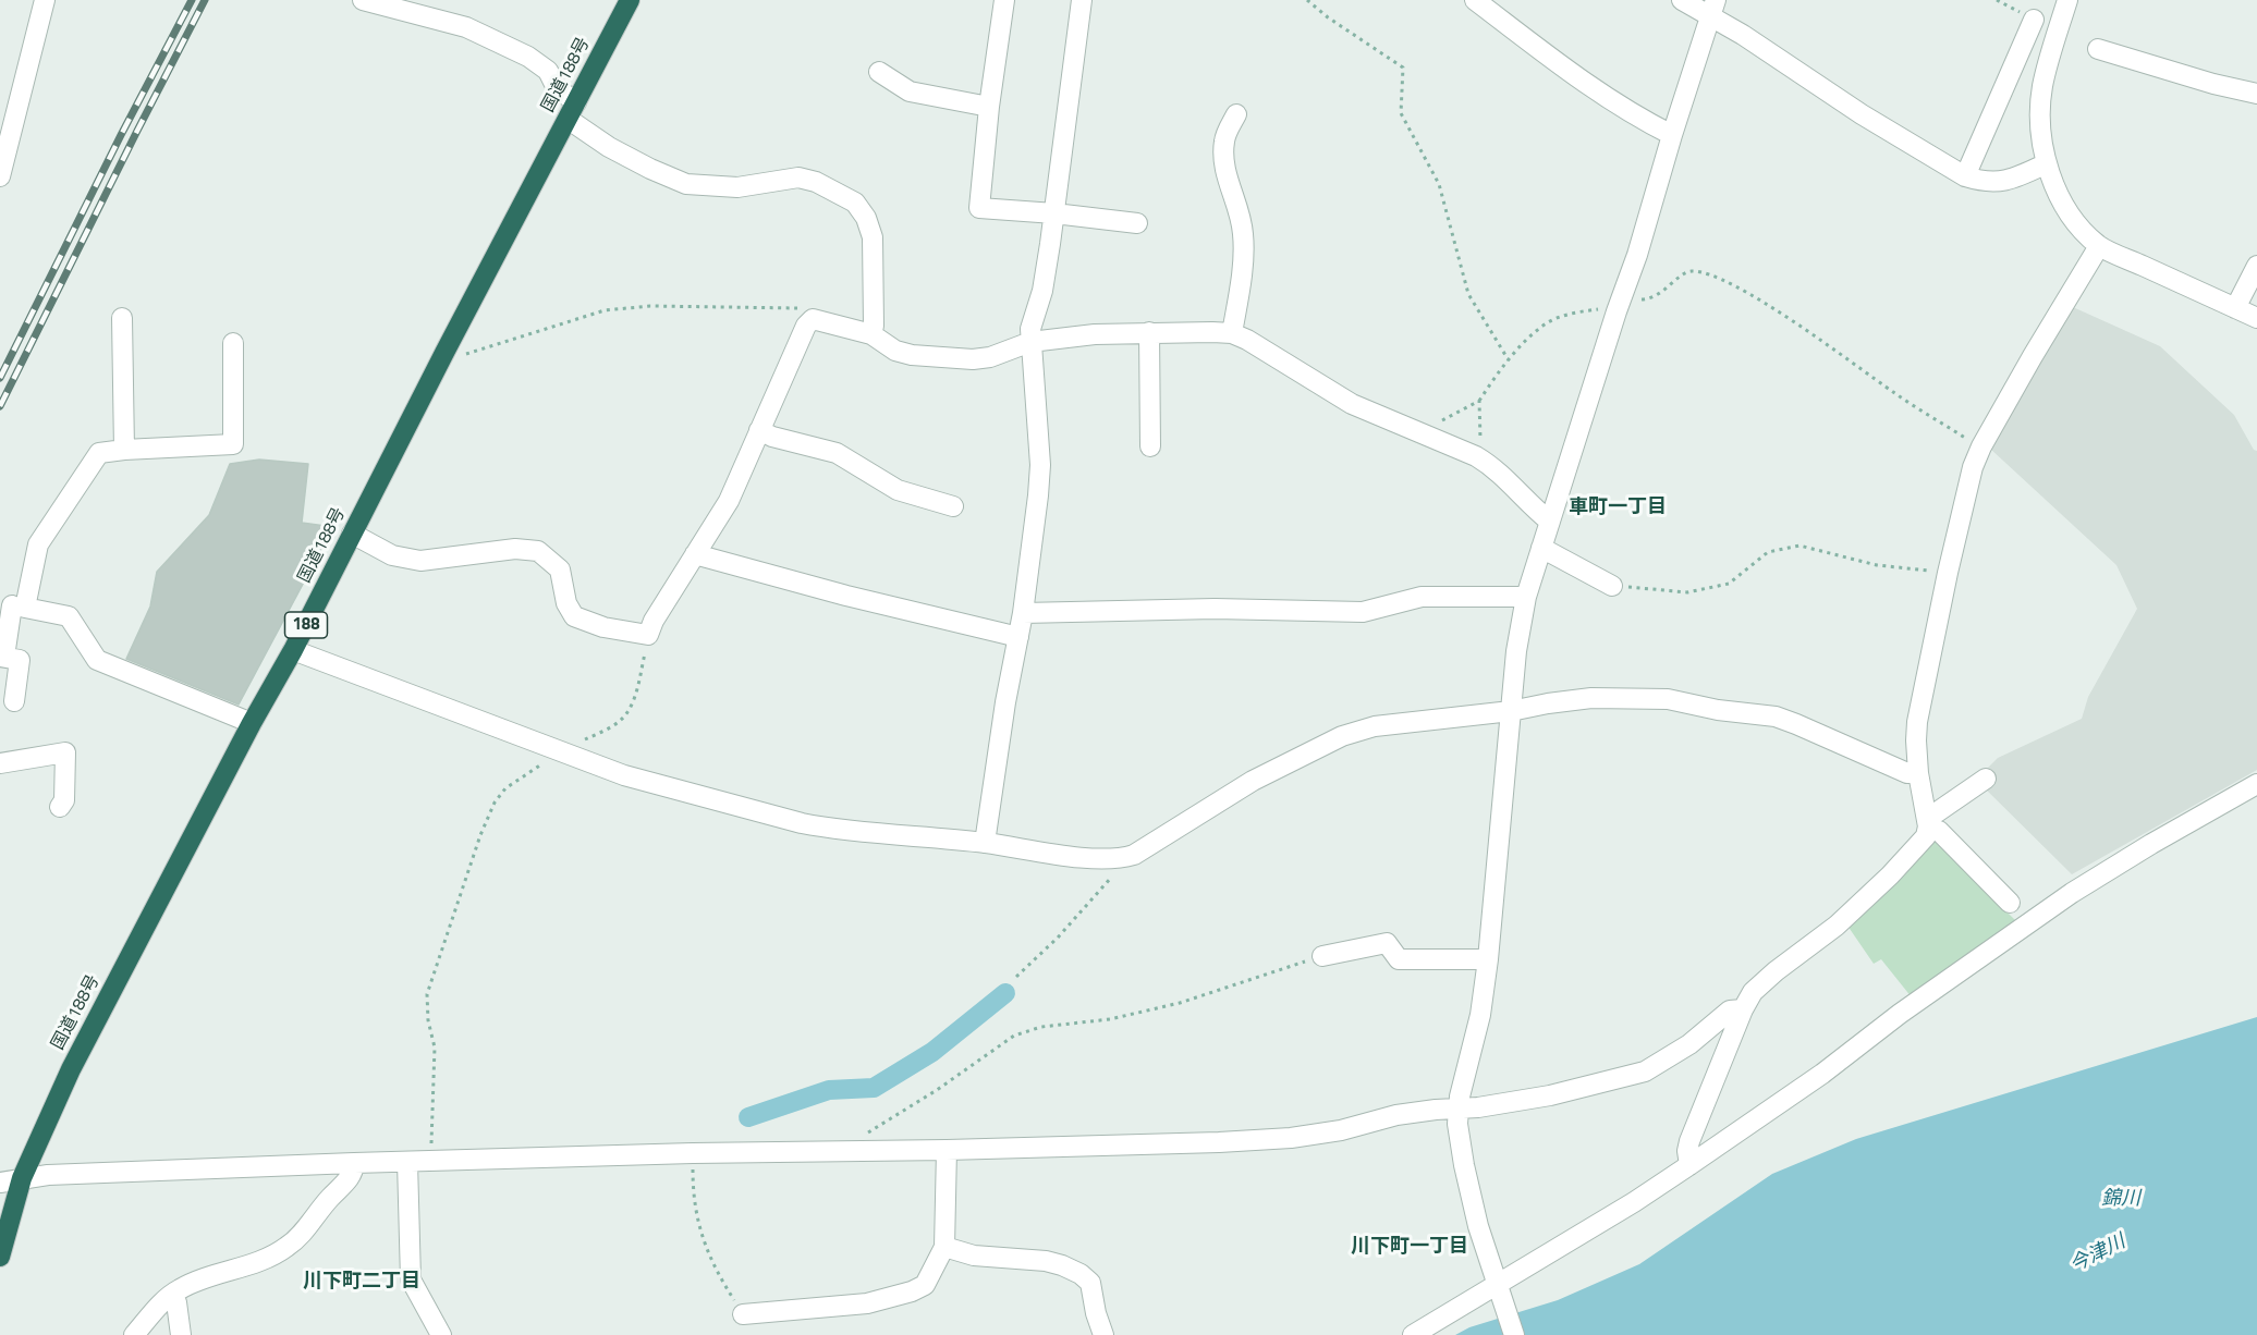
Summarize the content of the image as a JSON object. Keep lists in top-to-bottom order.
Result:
{
  "streets": {
    "highway": ["国道188号", "188"]
  },
  "districts": ["車町一丁目", "川下町一丁目", "川下町二丁目"],
  "water": ["錦川", "今津川"]
}
